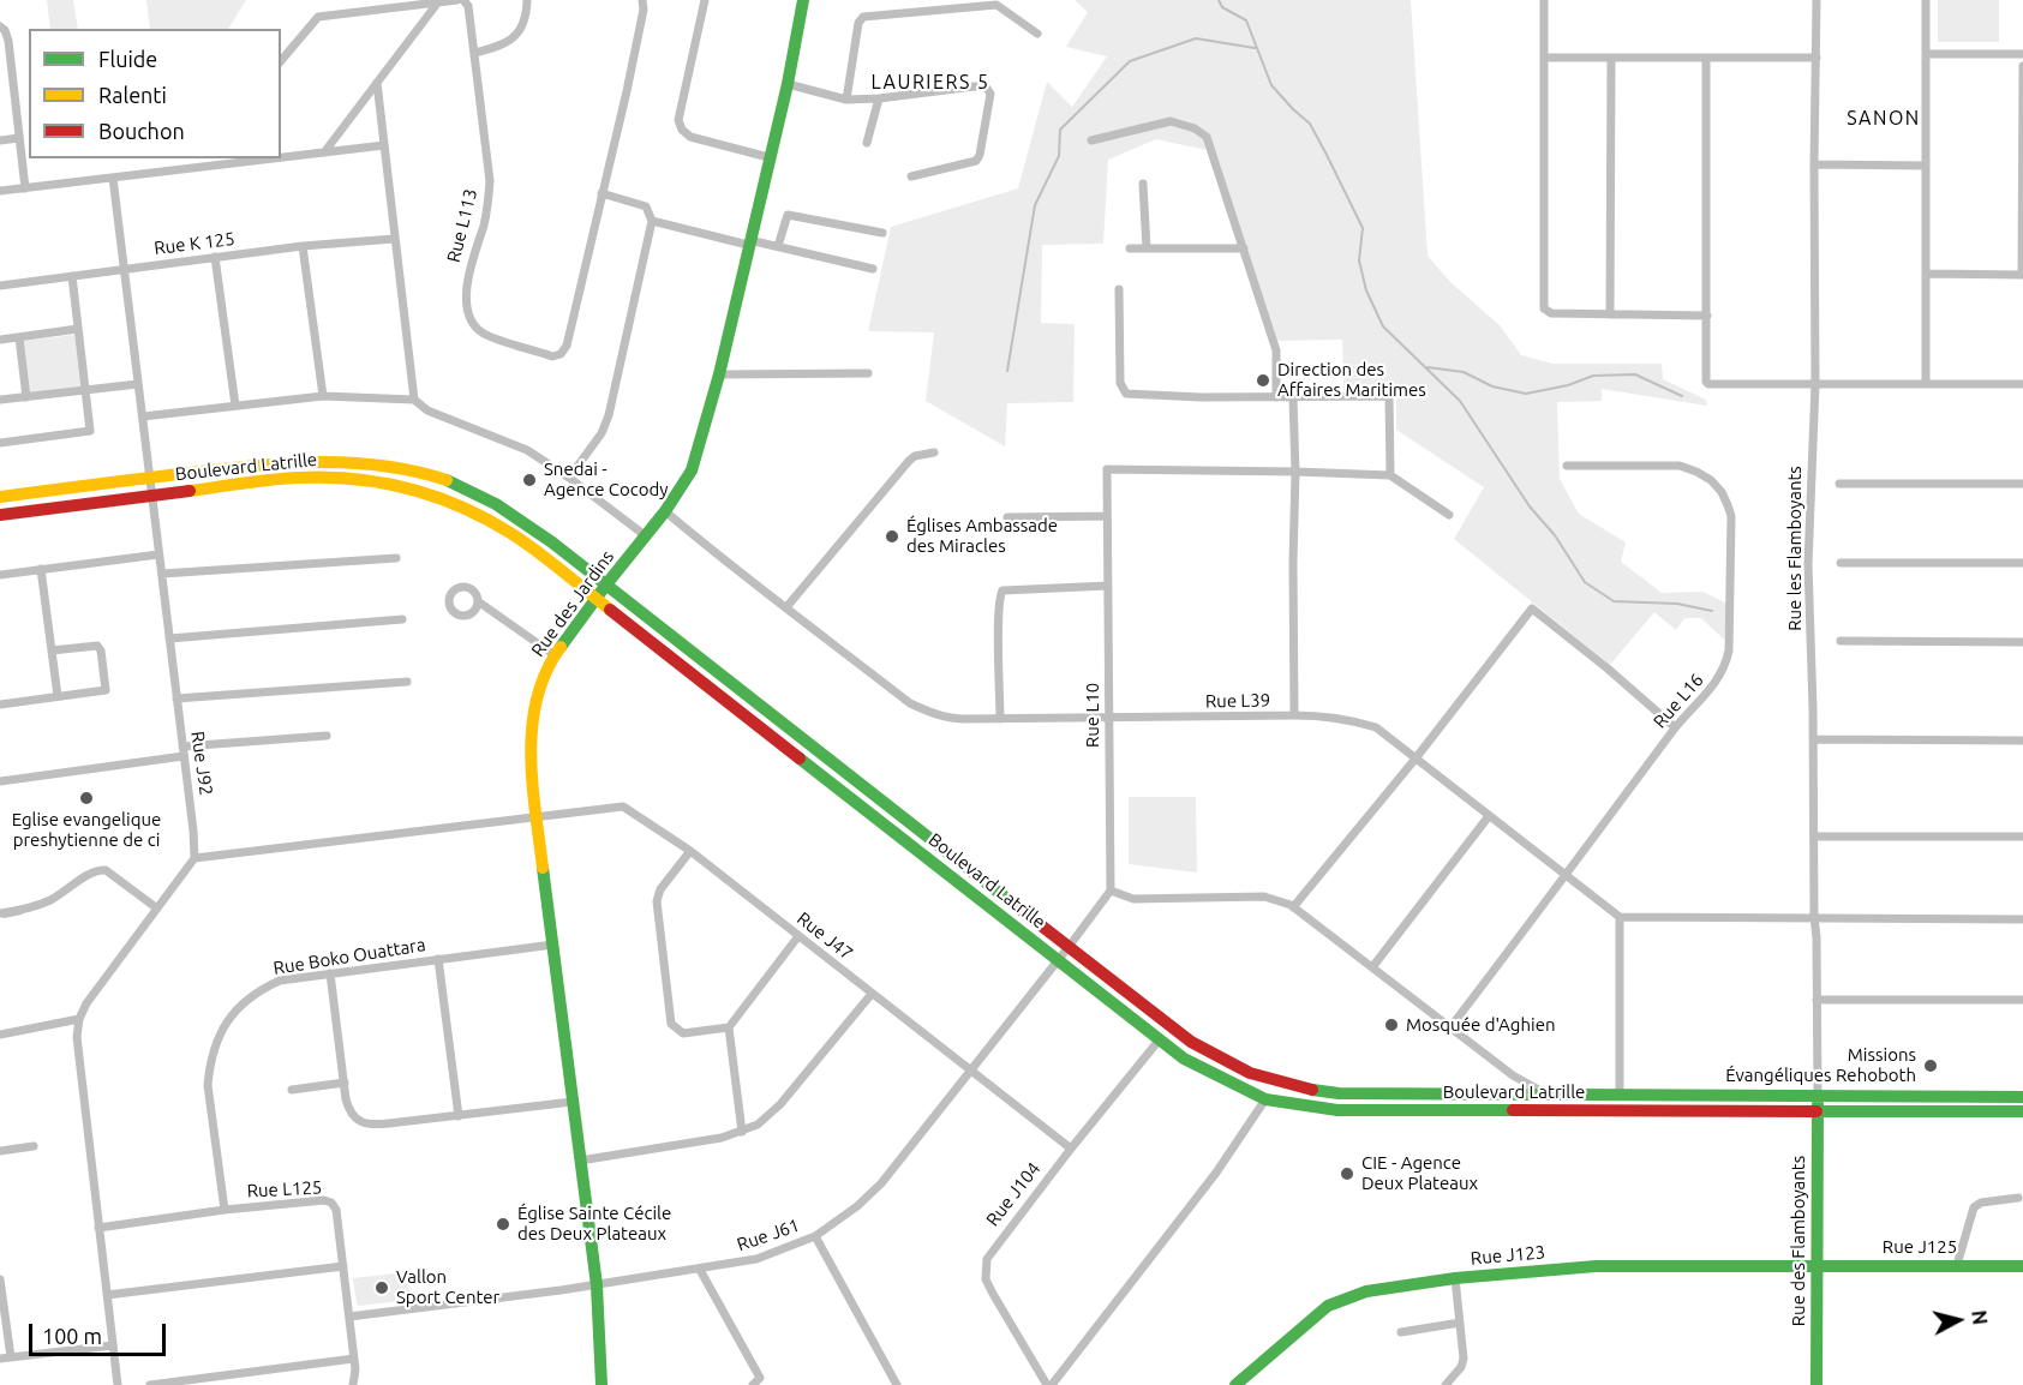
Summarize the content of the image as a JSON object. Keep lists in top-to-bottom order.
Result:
{
  "streets": {
    "main road": [
      "Boulevard Latrille",
      "Rue des Jardins",
      "Rue des Flamboyants",
      "Rue J125",
      "Rue J123"
    ],
    "street": [
      "Rue L113",
      "Rue K 125",
      "Rue les Flamboyants",
      "Rue L39",
      "Rue L16",
      "Rue L10",
      "Rue J92",
      "Rue J47",
      "Rue Boko Ouattara",
      "Rue L125",
      "Rue J104",
      "Rue J61"
    ]
  },
  "crossings": [
    ["Rue K 125", "Rue J92"],
    ["Boulevard Latrille", "Rue les Flamboyants"],
    ["Boulevard Latrille", "Rue des Jardins"],
    ["Boulevard Latrille", "Rue J92"],
    ["Boulevard Latrille", "Rue J104"],
    ["Boulevard Latrille", "Rue J61"],
    ["Boulevard Latrille", "Rue des Flamboyants"],
    ["Rue les Flamboyants", "Rue des Flamboyants"],
    ["Rue des Jardins", "Rue L39"],
    ["Rue des Jardins", "Rue J47"],
    ["Rue des Jardins", "Rue Boko Ouattara"],
    ["Rue des Jardins", "Rue J61"],
    ["Rue L39", "Rue L16"],
    ["Rue L39", "Rue L10"],
    ["Rue J92", "Rue J47"],
    ["Rue J47", "Rue J104"],
    ["Rue J47", "Rue J61"],
    ["Rue Boko Ouattara", "Rue L125"],
    ["Rue L125", "Rue J61"],
    ["Rue des Flamboyants", "Rue J125"],
    ["Rue des Flamboyants", "Rue J123"],
    ["Rue J125", "Rue J123"]
  ],
  "districts": ["LAURIERS 5", "SANON"],
  "places": [
    "Direction des Affaires Maritimes",
    "Snedai - Agence Cocody",
    "Églises Ambassade des Miracles",
    "Eglise evangelique preshytienne de ci",
    "Mosquée d'Aghien",
    "Missions Évangéliques Rehoboth",
    "CIE - Agence Deux Plateaux",
    "Église Sainte Cécile des Deux Plateaux",
    "Vallon Sport Center"
  ],
  "legend": ["Fluide", "Ralenti", "Bouchon"],
  "scale_bar": "100 m",
  "north": "right"
}
